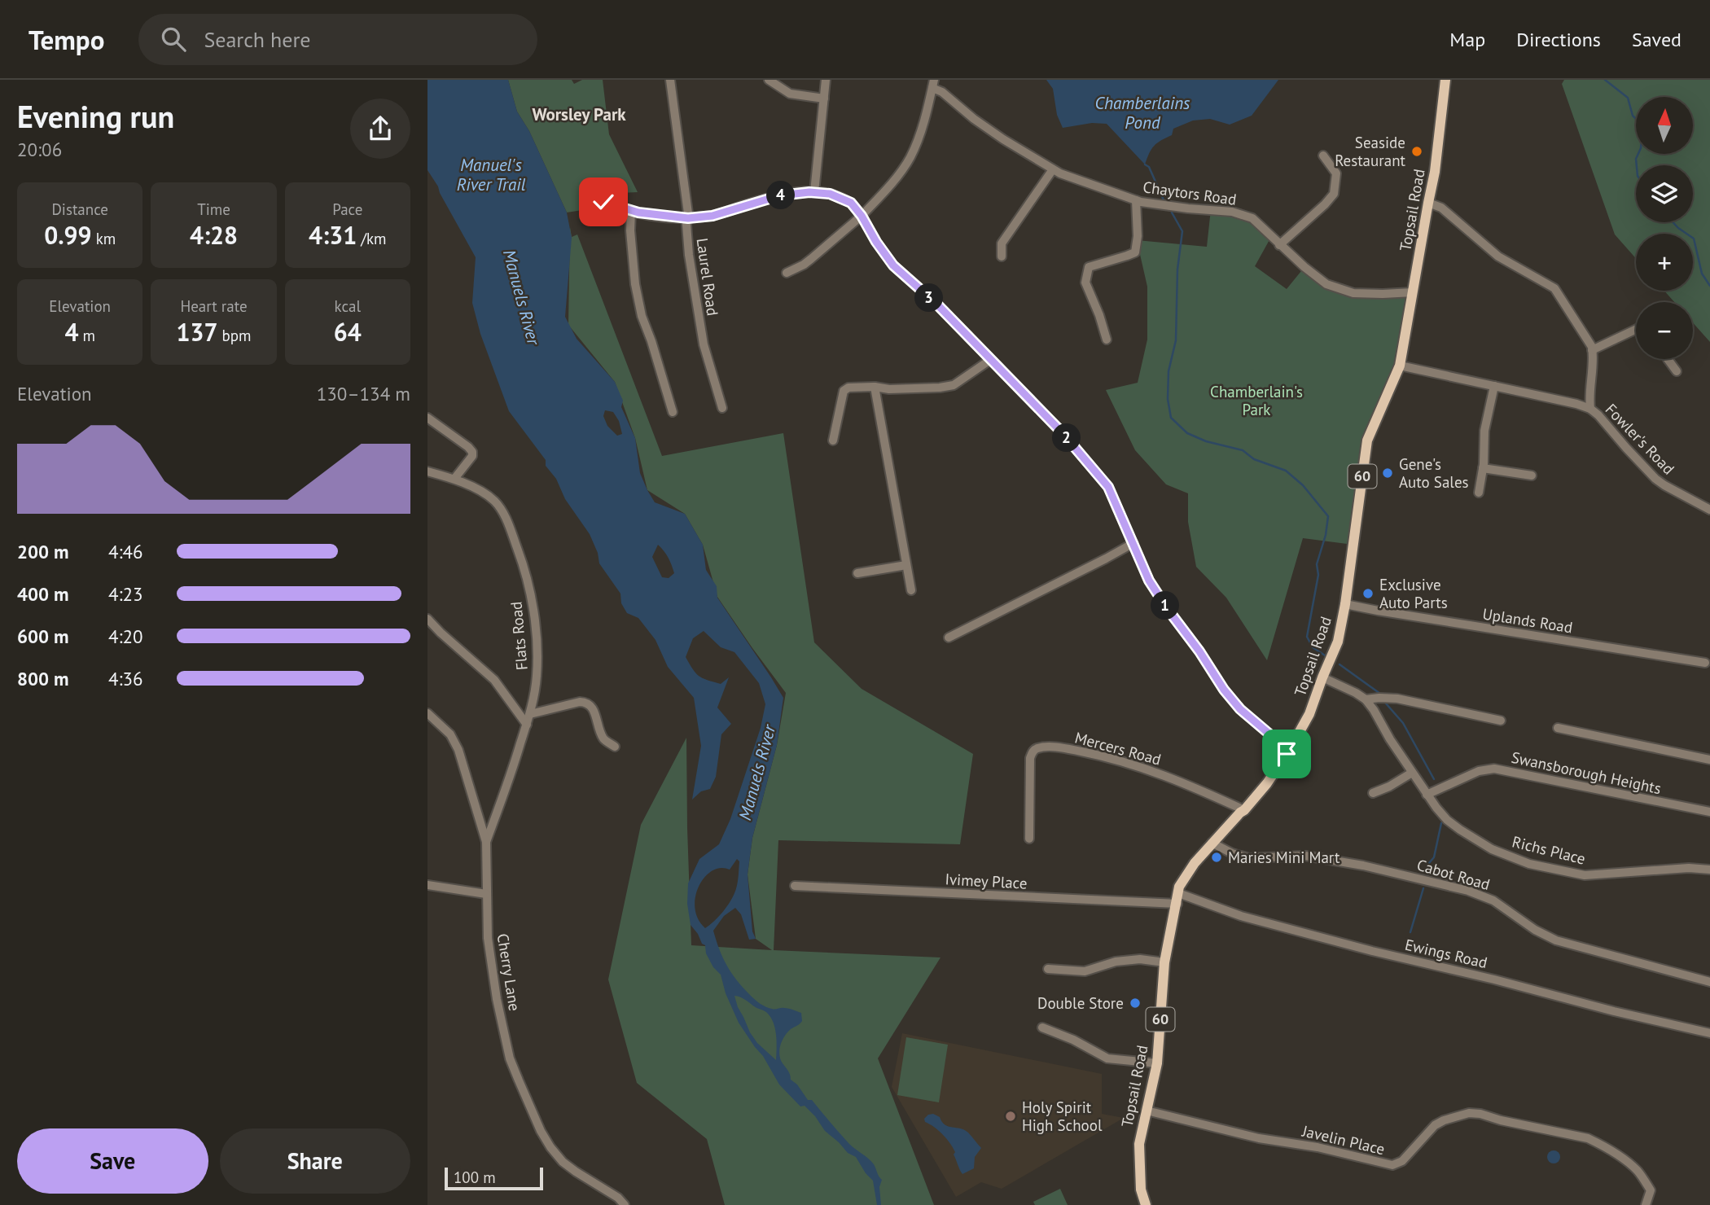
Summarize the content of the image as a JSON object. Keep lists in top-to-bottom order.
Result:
{
  "streets": {
    "main road": ["Topsail Road", "60"],
    "street": [
      "Chaytors Road",
      "Laurel Road",
      "Fowler's Road",
      "Uplands Road",
      "Flats Road",
      "Mercers Road",
      "Swansborough Heights",
      "Richs Place",
      "Cabot Road",
      "Ivimey Place",
      "Ewings Road",
      "Cherry Lane",
      "Javelin Place"
    ]
  },
  "crossings": [
    ["Chaytors Road", "Topsail Road"],
    ["Topsail Road", "Uplands Road"],
    ["Topsail Road", "Mercers Road"],
    ["Topsail Road", "Richs Place"],
    ["Topsail Road", "Cabot Road"],
    ["Topsail Road", "Ivimey Place"],
    ["Topsail Road", "Ewings Road"],
    ["Topsail Road", "Javelin Place"],
    ["Flats Road", "Cherry Lane"],
    ["Swansborough Heights", "Richs Place"],
    ["Ivimey Place", "Ewings Road"]
  ],
  "districts": ["Worsley Park"],
  "water": ["Chamberlains Pond", "Manuel's River Trail", "Manuels River"],
  "parks": ["Chamberlain's Park"],
  "places": [
    "Seaside Restaurant",
    "Gene's Auto Sales",
    "Exclusive Auto Parts",
    "Maries Mini Mart",
    "Double Store",
    "Holy Spirit High School"
  ],
  "scale_bar": "100 m",
  "north": "top",
  "page": {
    "header": "Tempo",
    "search": "Search here",
    "nav": ["Map", "Directions", "Saved"],
    "heading": ["Evening run", "20:06"],
    "map_buttons": ["+", "−"],
    "stats": [
      ["Distance", "0.99 km"],
      ["Time", "4:28"],
      ["Pace", "4:31 /km"],
      ["Elevation", "4 m"],
      ["Heart rate", "137 bpm"],
      ["kcal", "64"]
    ],
    "pins": [
      "4",
      "3",
      "2",
      "1"
    ],
    "chart": ["Elevation", "130–134 m"],
    "list": [
      {
        "name": "200 m",
        "note": "4:46"
      },
      {
        "name": "400 m",
        "note": "4:23"
      },
      {
        "name": "600 m",
        "note": "4:20"
      },
      {
        "name": "800 m",
        "note": "4:36"
      }
    ],
    "buttons": ["Save", "Share"],
    "scale": "100 m"
  }
}
